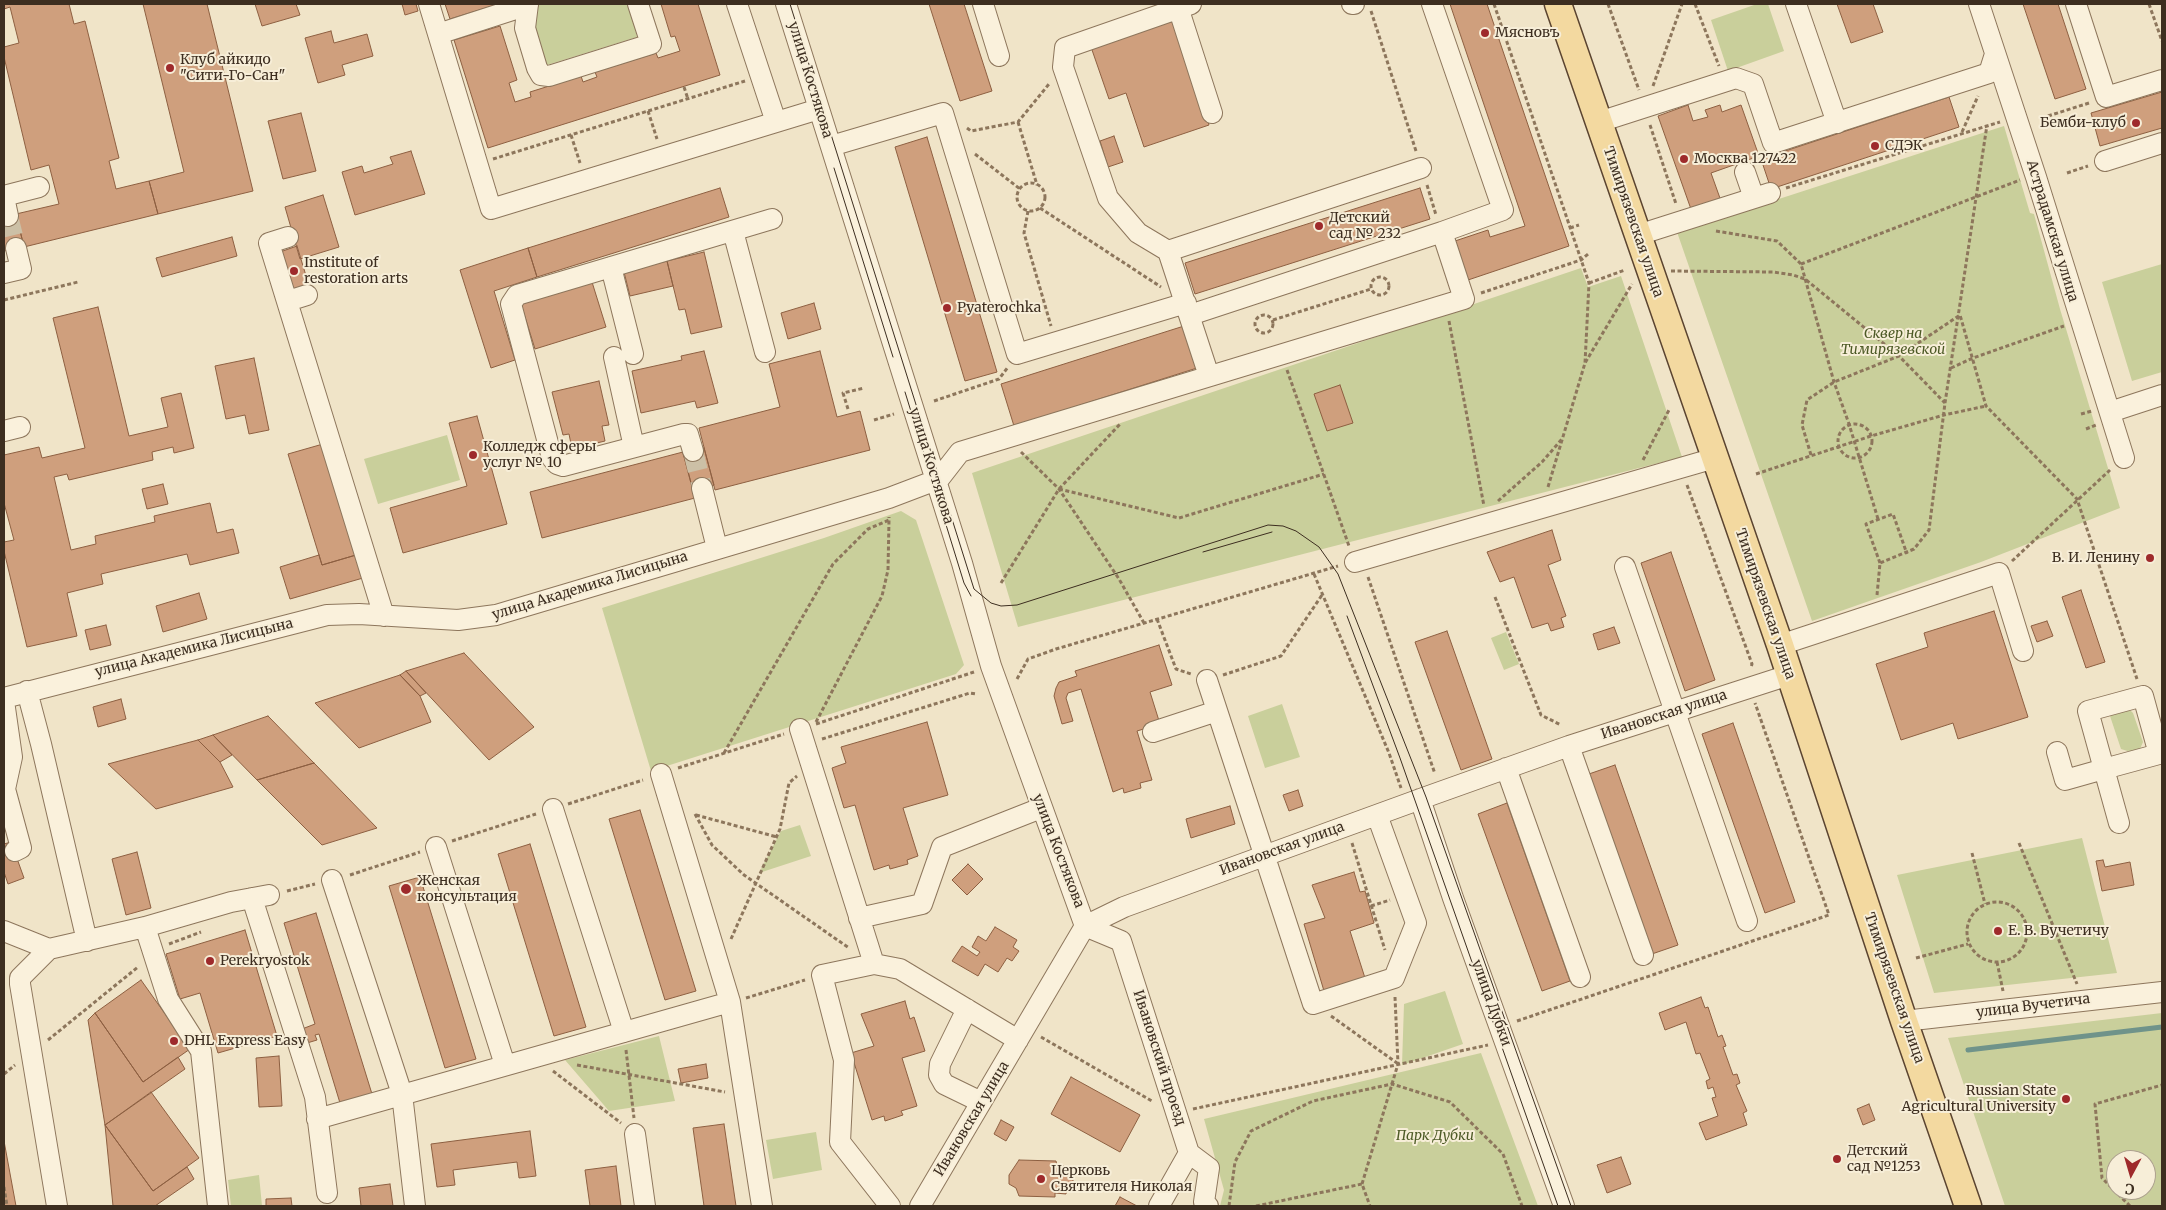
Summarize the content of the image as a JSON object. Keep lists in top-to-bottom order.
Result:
{
  "streets": {
    "main road": ["Тимирязевская улица"],
    "street": [
      "улица Костякова",
      "Астрадамская улица",
      "улица Академика Лисицына",
      "Ивановская улица",
      "улица Дубки",
      "улица Вучетича",
      "Ивановский проезд"
    ]
  },
  "crossings": [
    ["улица Костякова", "улица Академика Лисицына"],
    ["улица Костякова", "Ивановская улица"],
    ["улица Костякова", "Ивановский проезд"],
    ["Тимирязевская улица", "Ивановская улица"],
    ["Тимирязевская улица", "улица Вучетича"],
    ["Ивановская улица", "улица Дубки"],
    ["Ивановская улица", "Ивановский проезд"]
  ],
  "parks": ["Сквер на Тимирязевской", "Парк Дубки"],
  "places": [
    "Мясновъ",
    "Клуб айкидо \"Сити-Го-Сан\"",
    "Бемби-клуб",
    "СДЭК",
    "Москва 127422",
    "Детский сад № 232",
    "Institute of restoration arts",
    "Pyaterochka",
    "Колледж сферы услуг № 10",
    "В. И. Ленину",
    "Женская консультация",
    "Е. В. Вучетичу",
    "Perekryostok",
    "DHL Express Easy",
    "Russian State Agricultural University",
    "Детский сад №1253",
    "Церковь Святителя Николая"
  ],
  "north": "bottom"
}
